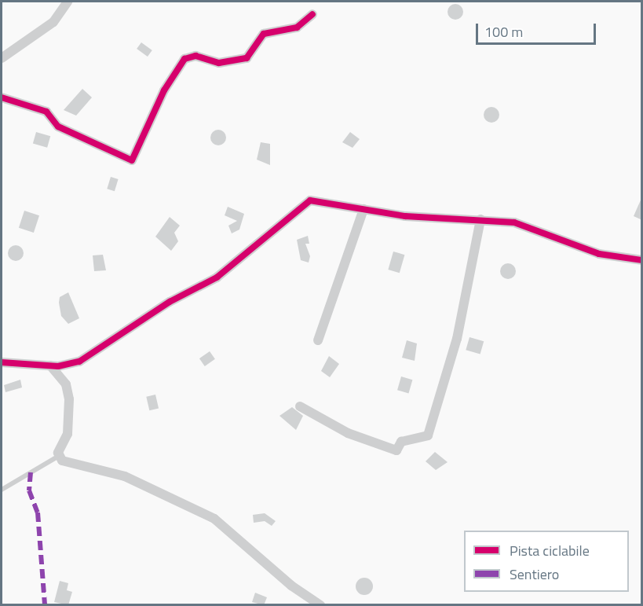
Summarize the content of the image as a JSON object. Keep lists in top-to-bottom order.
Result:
{
  "legend": ["Pista ciclabile", "Sentiero"],
  "scale_bar": "100 m"
}
